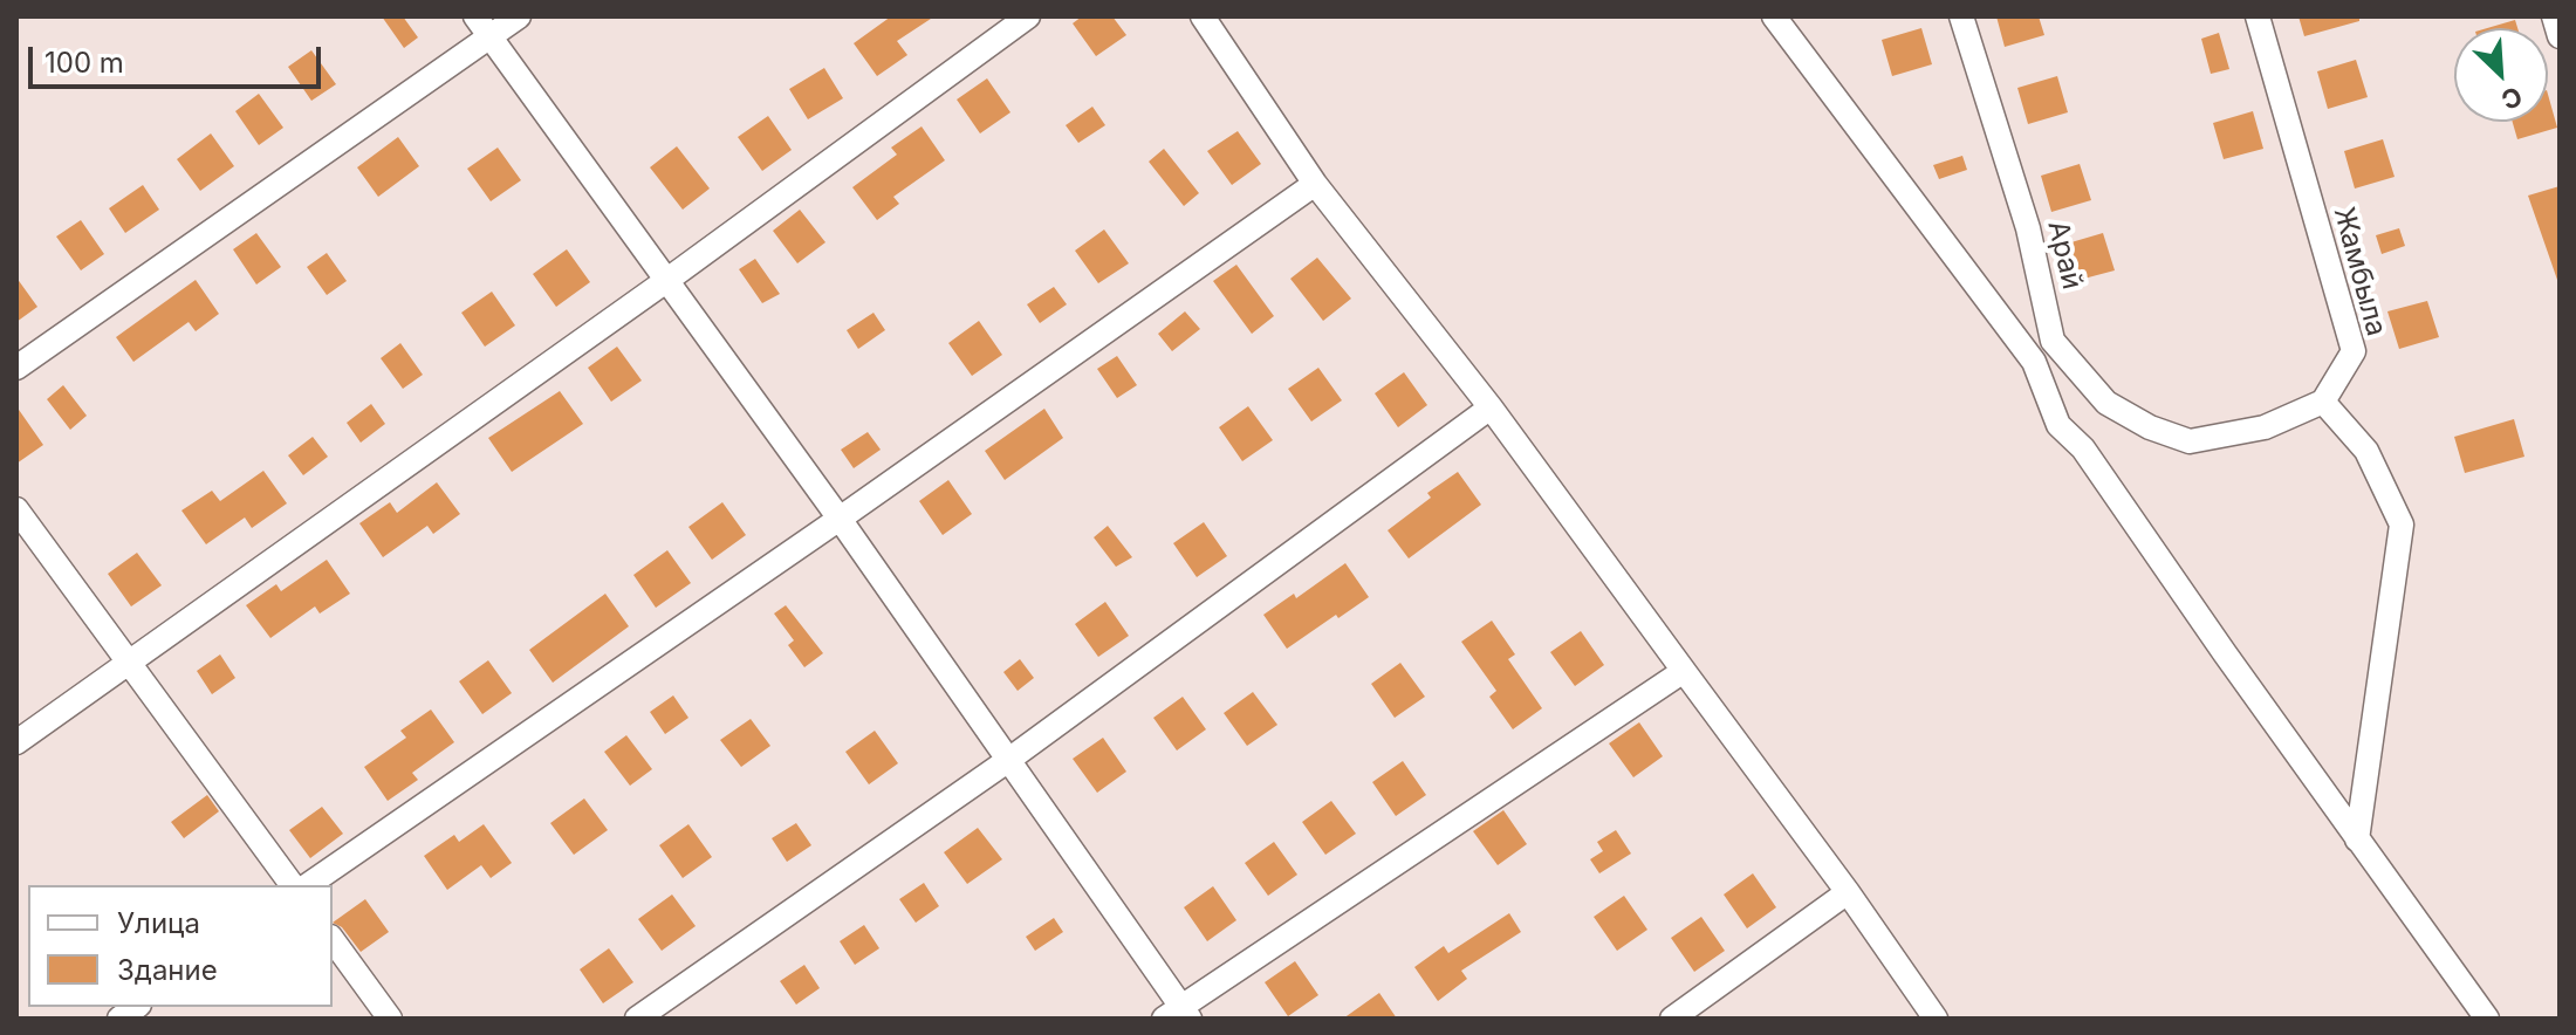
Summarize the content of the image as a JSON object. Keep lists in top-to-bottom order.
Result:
{
  "streets": {
    "street": ["Арай", "Жамбыла"]
  },
  "crossings": [
    ["Арай", "Жамбыла"]
  ],
  "legend": ["Улица", "Здание"],
  "scale_bar": "100 m",
  "north": "bottom right"
}
